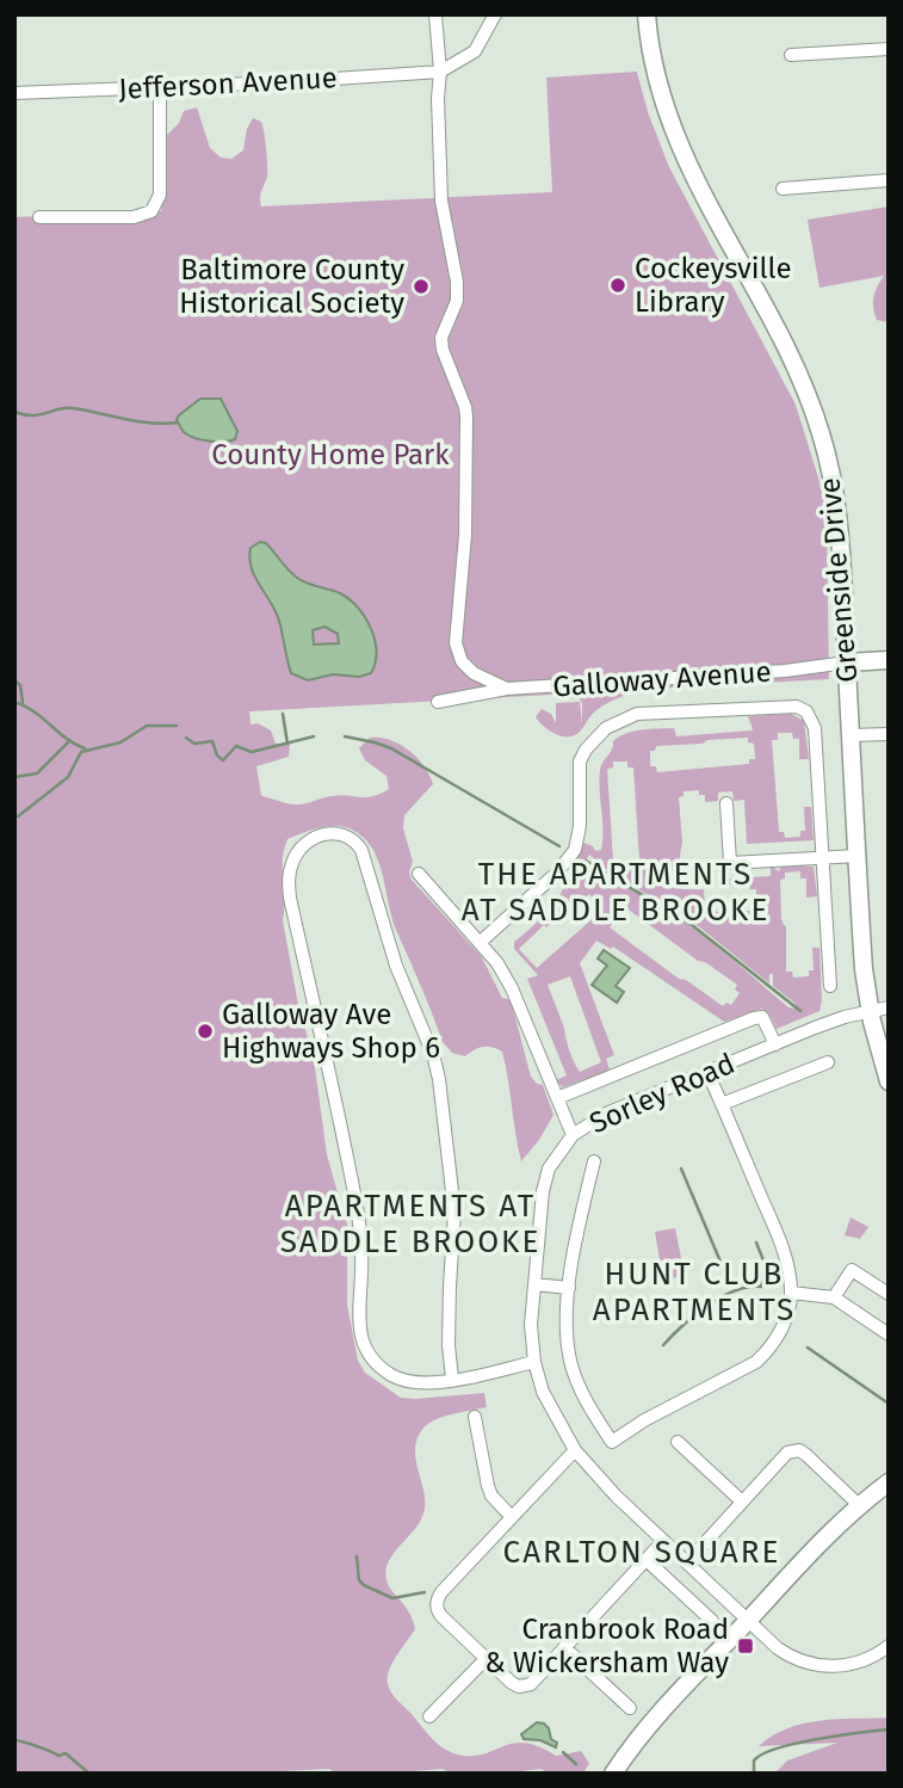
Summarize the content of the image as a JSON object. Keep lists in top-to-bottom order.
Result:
{
  "streets": {
    "street": [
      "Jefferson Avenue",
      "Greenside Drive",
      "Galloway Avenue",
      "Sorley Road"
    ]
  },
  "crossings": [
    ["Greenside Drive", "Galloway Avenue"],
    ["Greenside Drive", "Sorley Road"]
  ],
  "districts": [
    "THE APARTMENTS AT SADDLE BROOKE",
    "APARTMENTS AT SADDLE BROOKE",
    "HUNT CLUB APARTMENTS",
    "CARLTON SQUARE"
  ],
  "parks": ["County Home Park"],
  "places": {
    "other": ["Cockeysville Library", "Baltimore County Historical Society", "Galloway Ave Highways Shop 6"],
    "transit": ["Cranbrook Road & Wickersham Way"]
  }
}
